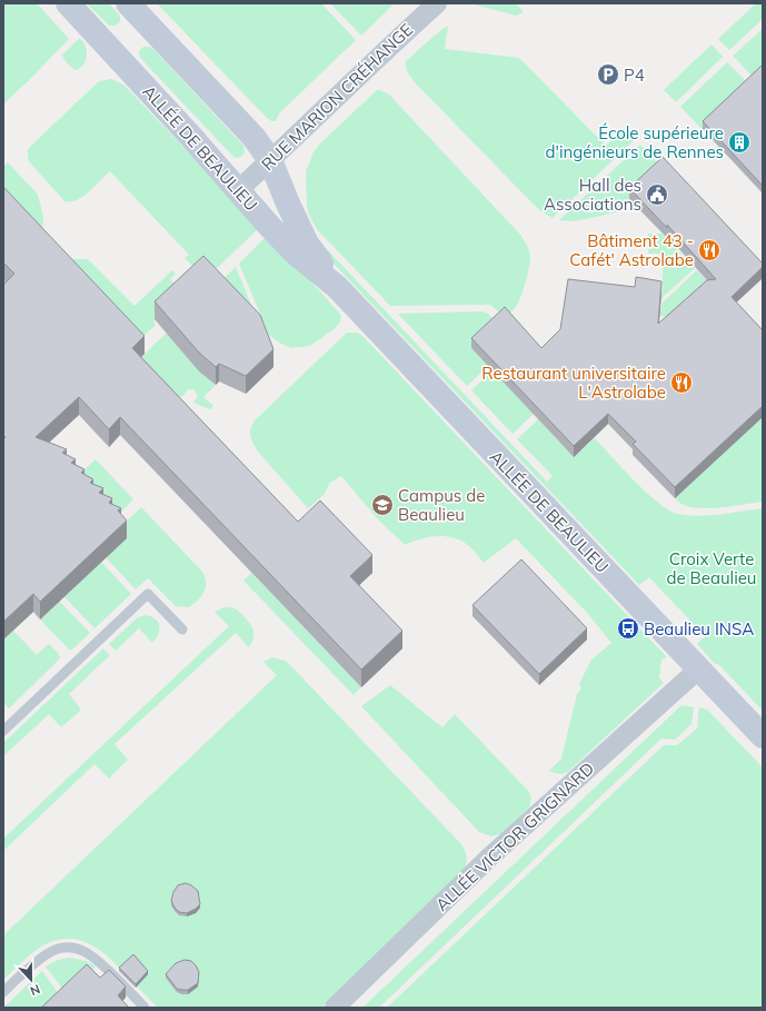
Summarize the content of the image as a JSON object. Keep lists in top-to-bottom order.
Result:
{
  "streets": {
    "street": ["RUE MARION CRÉHANGE", "ALLÉE DE BEAULIEU", "ALLÉE VICTOR GRIGNARD"]
  },
  "crossings": [
    ["RUE MARION CRÉHANGE", "ALLÉE DE BEAULIEU"],
    ["ALLÉE DE BEAULIEU", "ALLÉE VICTOR GRIGNARD"]
  ],
  "parks": ["Croix Verte de Beaulieu"],
  "places": {
    "parking": ["P4"],
    "building": ["École supérieure d'ingénieurs de Rennes"],
    "public building": ["Hall des Associations"],
    "restaurant": ["Bâtiment 43 - Cafét' Astrolabe", "Restaurant universitaire L'Astrolabe"],
    "school or university": ["Campus de Beaulieu"],
    "bus stop": ["Beaulieu INSA"]
  },
  "north": "bottom"
}
